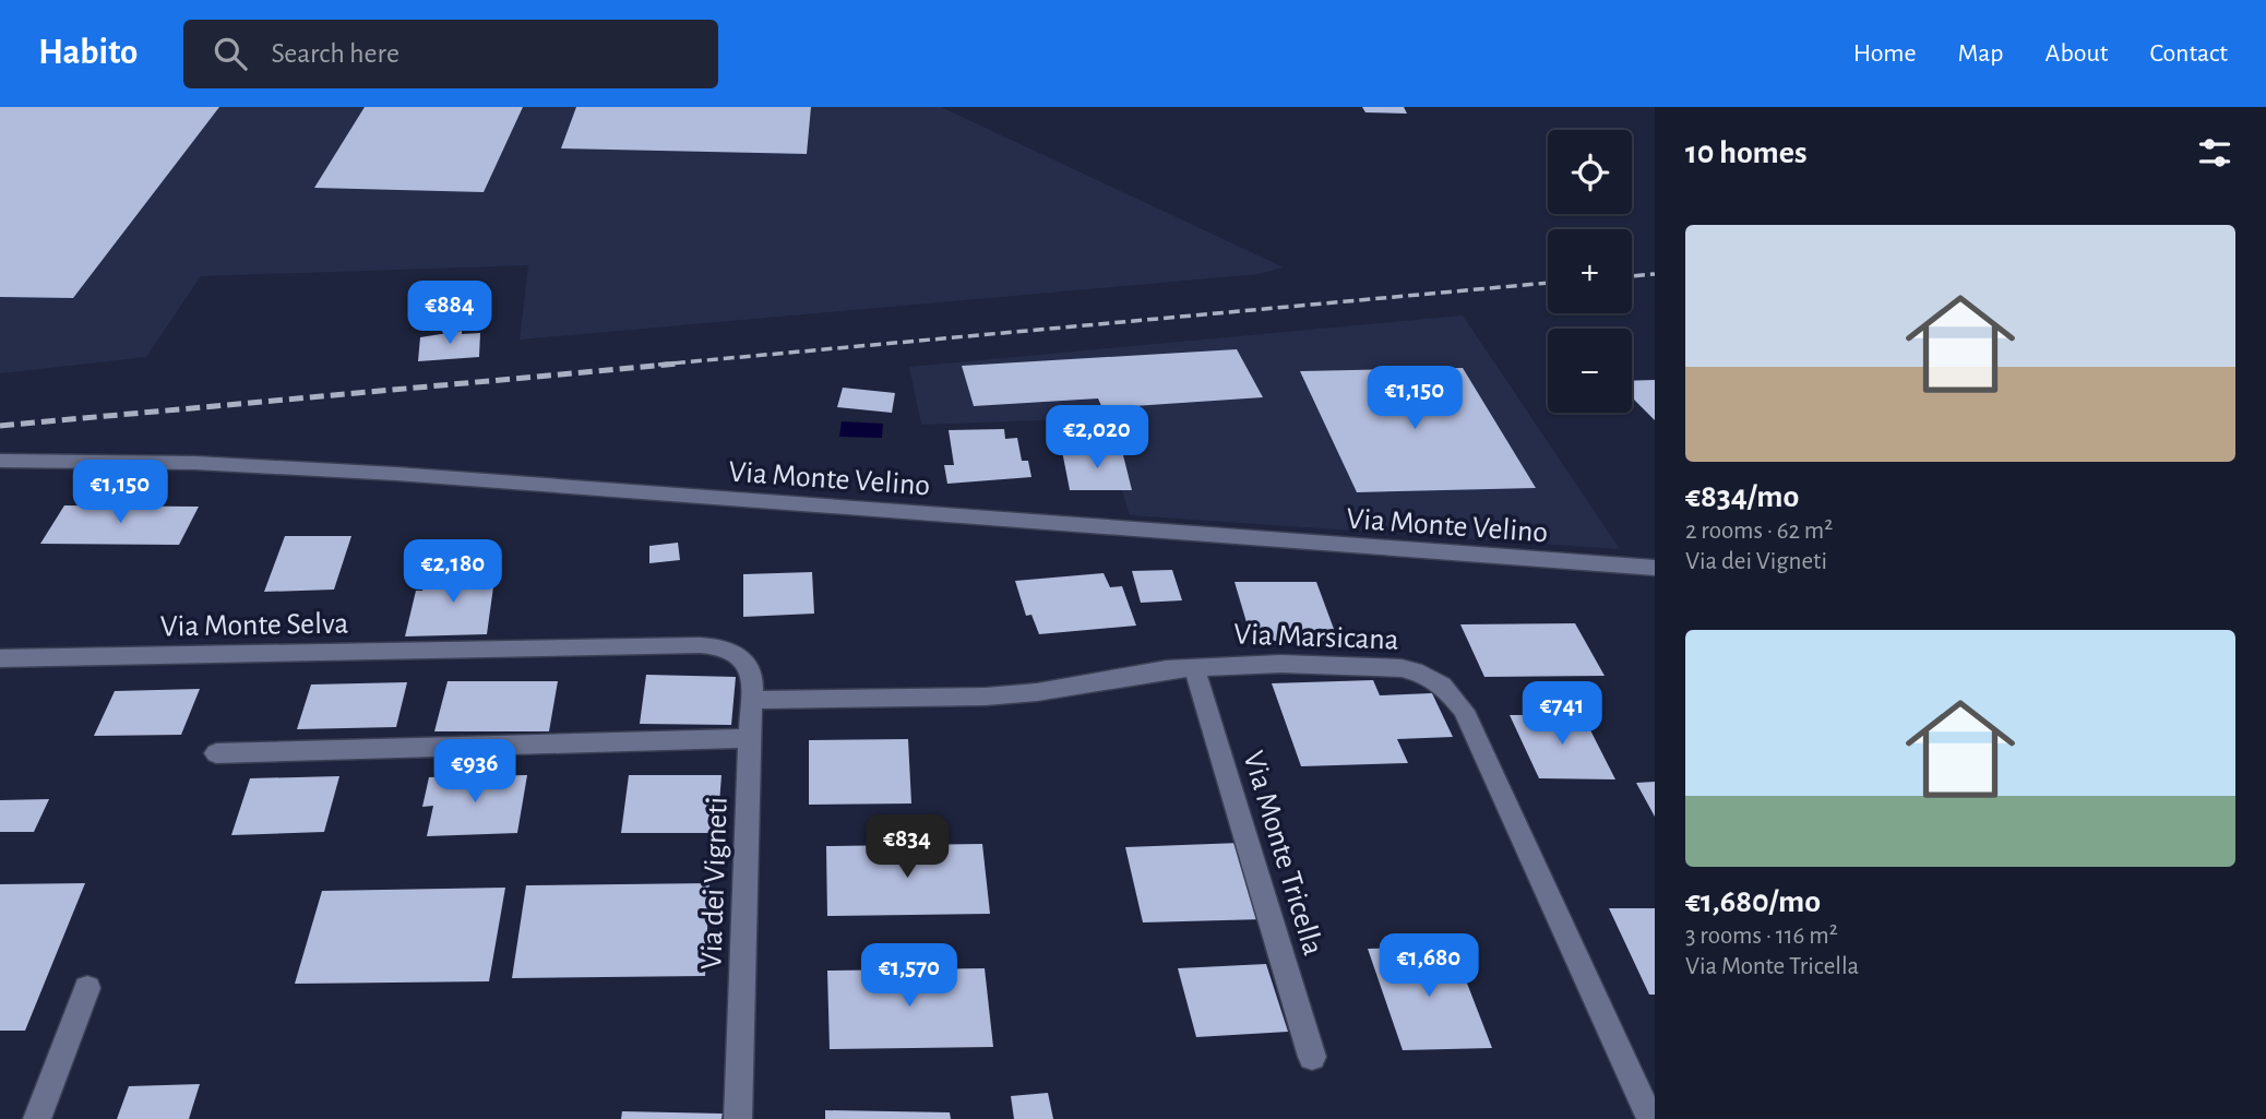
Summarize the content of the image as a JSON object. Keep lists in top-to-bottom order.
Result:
{
  "streets": {
    "street": [
      "Via Monte Velino",
      "Via Monte Selva",
      "Via Marsicana",
      "Via Monte Tricella",
      "Via dei Vigneti"
    ]
  },
  "crossings": [
    ["Via Monte Selva", "Via dei Vigneti"],
    ["Via Marsicana", "Via Monte Tricella"],
    ["Via Marsicana", "Via dei Vigneti"]
  ],
  "page": {
    "header": "Habito",
    "search": "Search here",
    "nav": [
      "Home",
      "Map",
      "About",
      "Contact"
    ],
    "heading": "10 homes",
    "map_buttons": ["+", "−"],
    "list": [
      {
        "name": "€834/mo",
        "note": "2 rooms · 62 m² · Via dei Vigneti"
      },
      {
        "name": "€1,680/mo",
        "note": "3 rooms · 116 m² · Via Monte Tricella"
      }
    ],
    "price": [
      "€884",
      "€1,150",
      "€2,020",
      "€1,150",
      "€2,180",
      "€741",
      "€936",
      "€834",
      "€1,680",
      "€1,570"
    ]
  }
}
